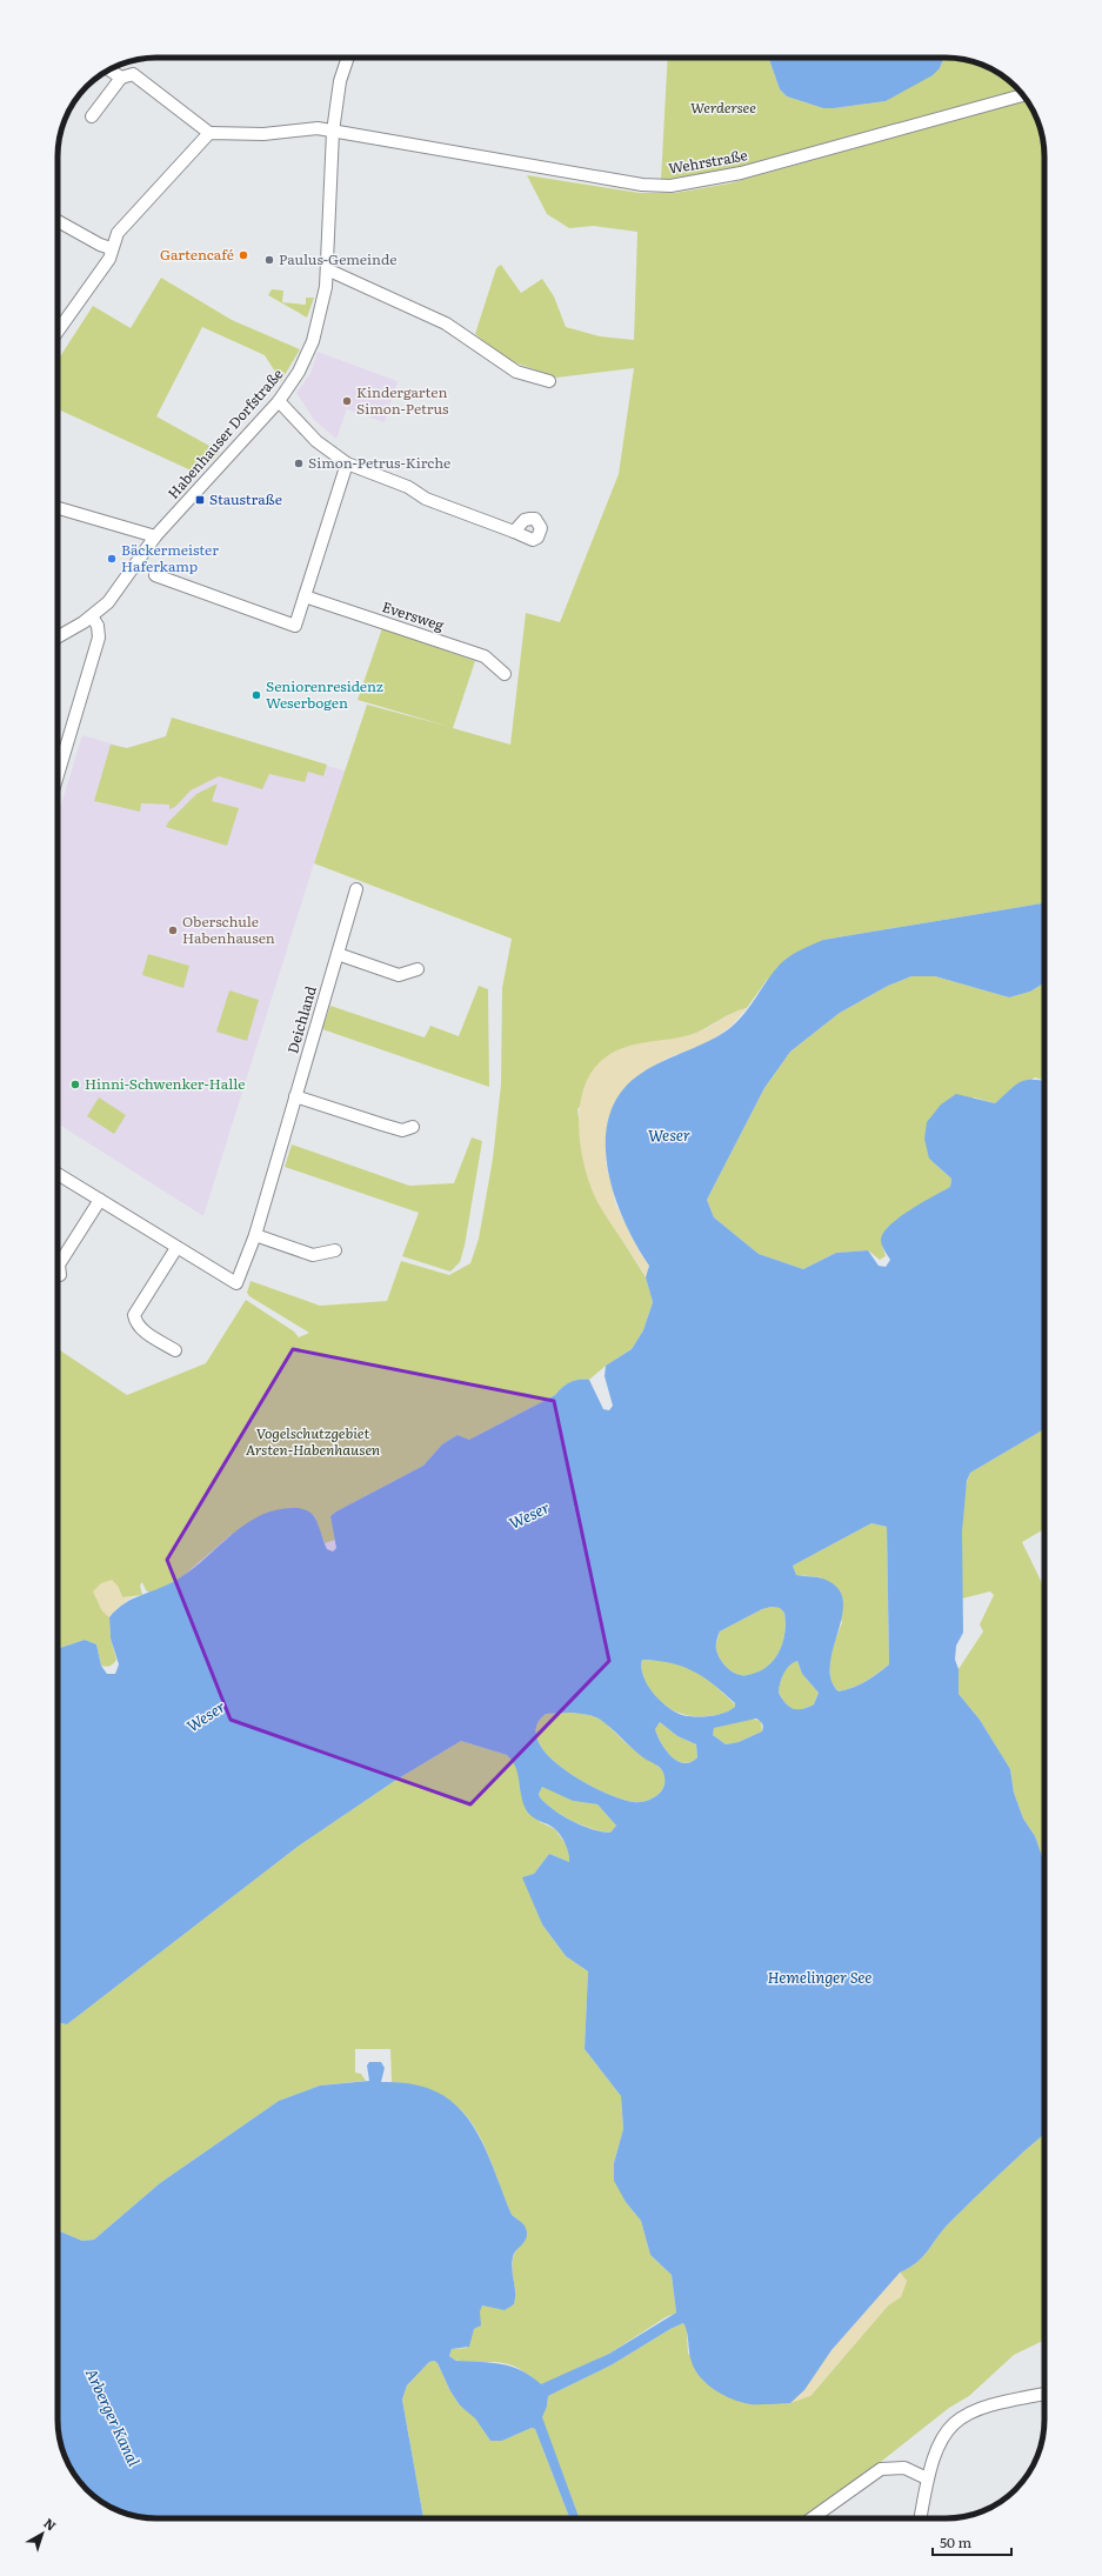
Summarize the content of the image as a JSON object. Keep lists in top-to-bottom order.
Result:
{
  "streets": {
    "street": [
      "Wehrstraße",
      "Habenhauser Dorfstraße",
      "Eversweg",
      "Deichland"
    ]
  },
  "crossings": [
    ["Wehrstraße", "Habenhauser Dorfstraße"]
  ],
  "water": ["Weser", "Hemelinger See", "Arberger Kanal"],
  "parks": ["Werdersee", "Vogelschutzgebiet Arsten-Habenhausen"],
  "places": {
    "other": [
      "Gartencafé",
      "Paulus-Gemeinde",
      "Kindergarten Simon-Petrus",
      "Simon-Petrus-Kirche",
      "Bäckermeister Haferkamp",
      "Seniorenresidenz Weserbogen",
      "Oberschule Habenhausen",
      "Hinni-Schwenker-Halle"
    ],
    "transit": ["Staustraße"]
  },
  "scale_bar": "50 m",
  "north": "top right"
}
